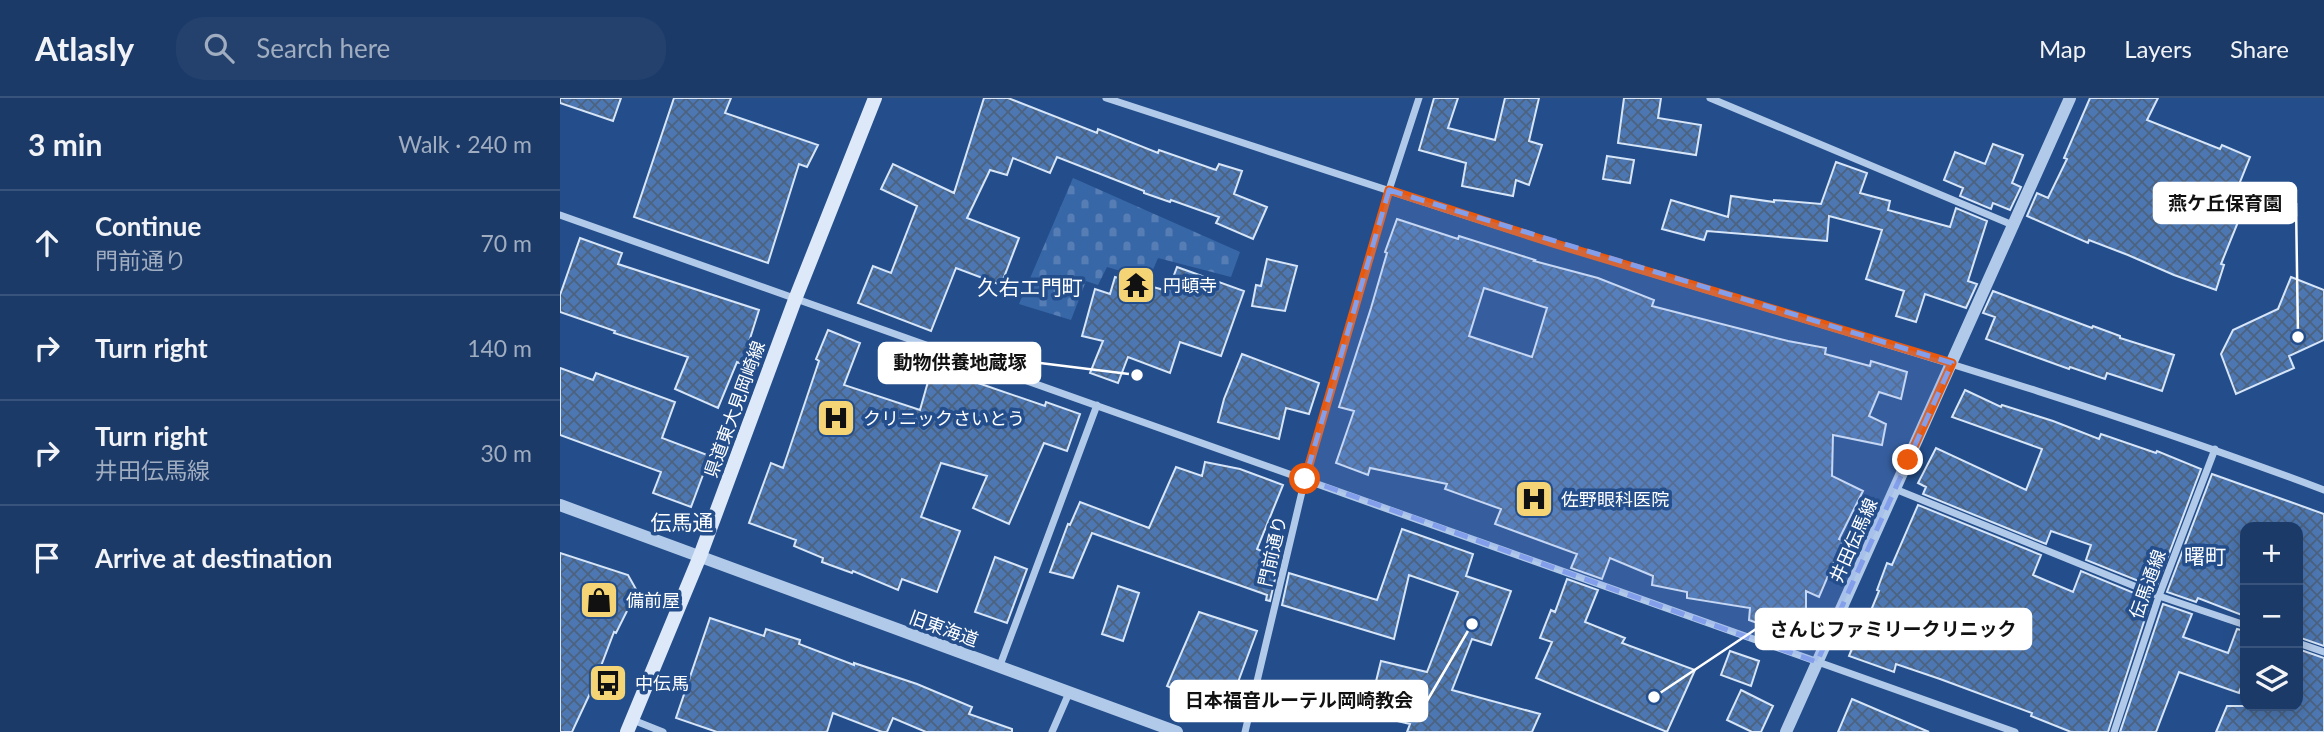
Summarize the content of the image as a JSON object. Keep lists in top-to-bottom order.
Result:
{
  "streets": {
    "main road": ["県道東大見岡崎線"],
    "street": [
      "井田伝馬線",
      "門前通り",
      "伝馬通線",
      "旧東海道"
    ]
  },
  "crossings": [
    ["県道東大見岡崎線", "旧東海道"]
  ],
  "districts": ["久右エ門町", "伝馬通", "曙町"],
  "places": {
    "temple": ["円頓寺"],
    "other": [
      "燕ケ丘保育園",
      "動物供養地蔵塚",
      "日本福音ルーテル岡崎教会",
      "さんじファミリークリニック"
    ],
    "hospital": ["クリニックさいとう", "佐野眼科医院"],
    "shop": ["備前屋"],
    "bus stop": ["中伝馬"]
  },
  "page": {
    "header": "Atlasly",
    "search": "Search here",
    "nav": ["Map", "Layers", "Share"],
    "heading": ["3 min", "Walk · 240 m"],
    "list": [
      ["Continue", "門前通り", "70 m"],
      ["Turn right", "140 m"],
      ["Turn right", "井田伝馬線", "30 m"],
      "Arrive at destination"
    ],
    "map_buttons": ["+", "−"]
  }
}
